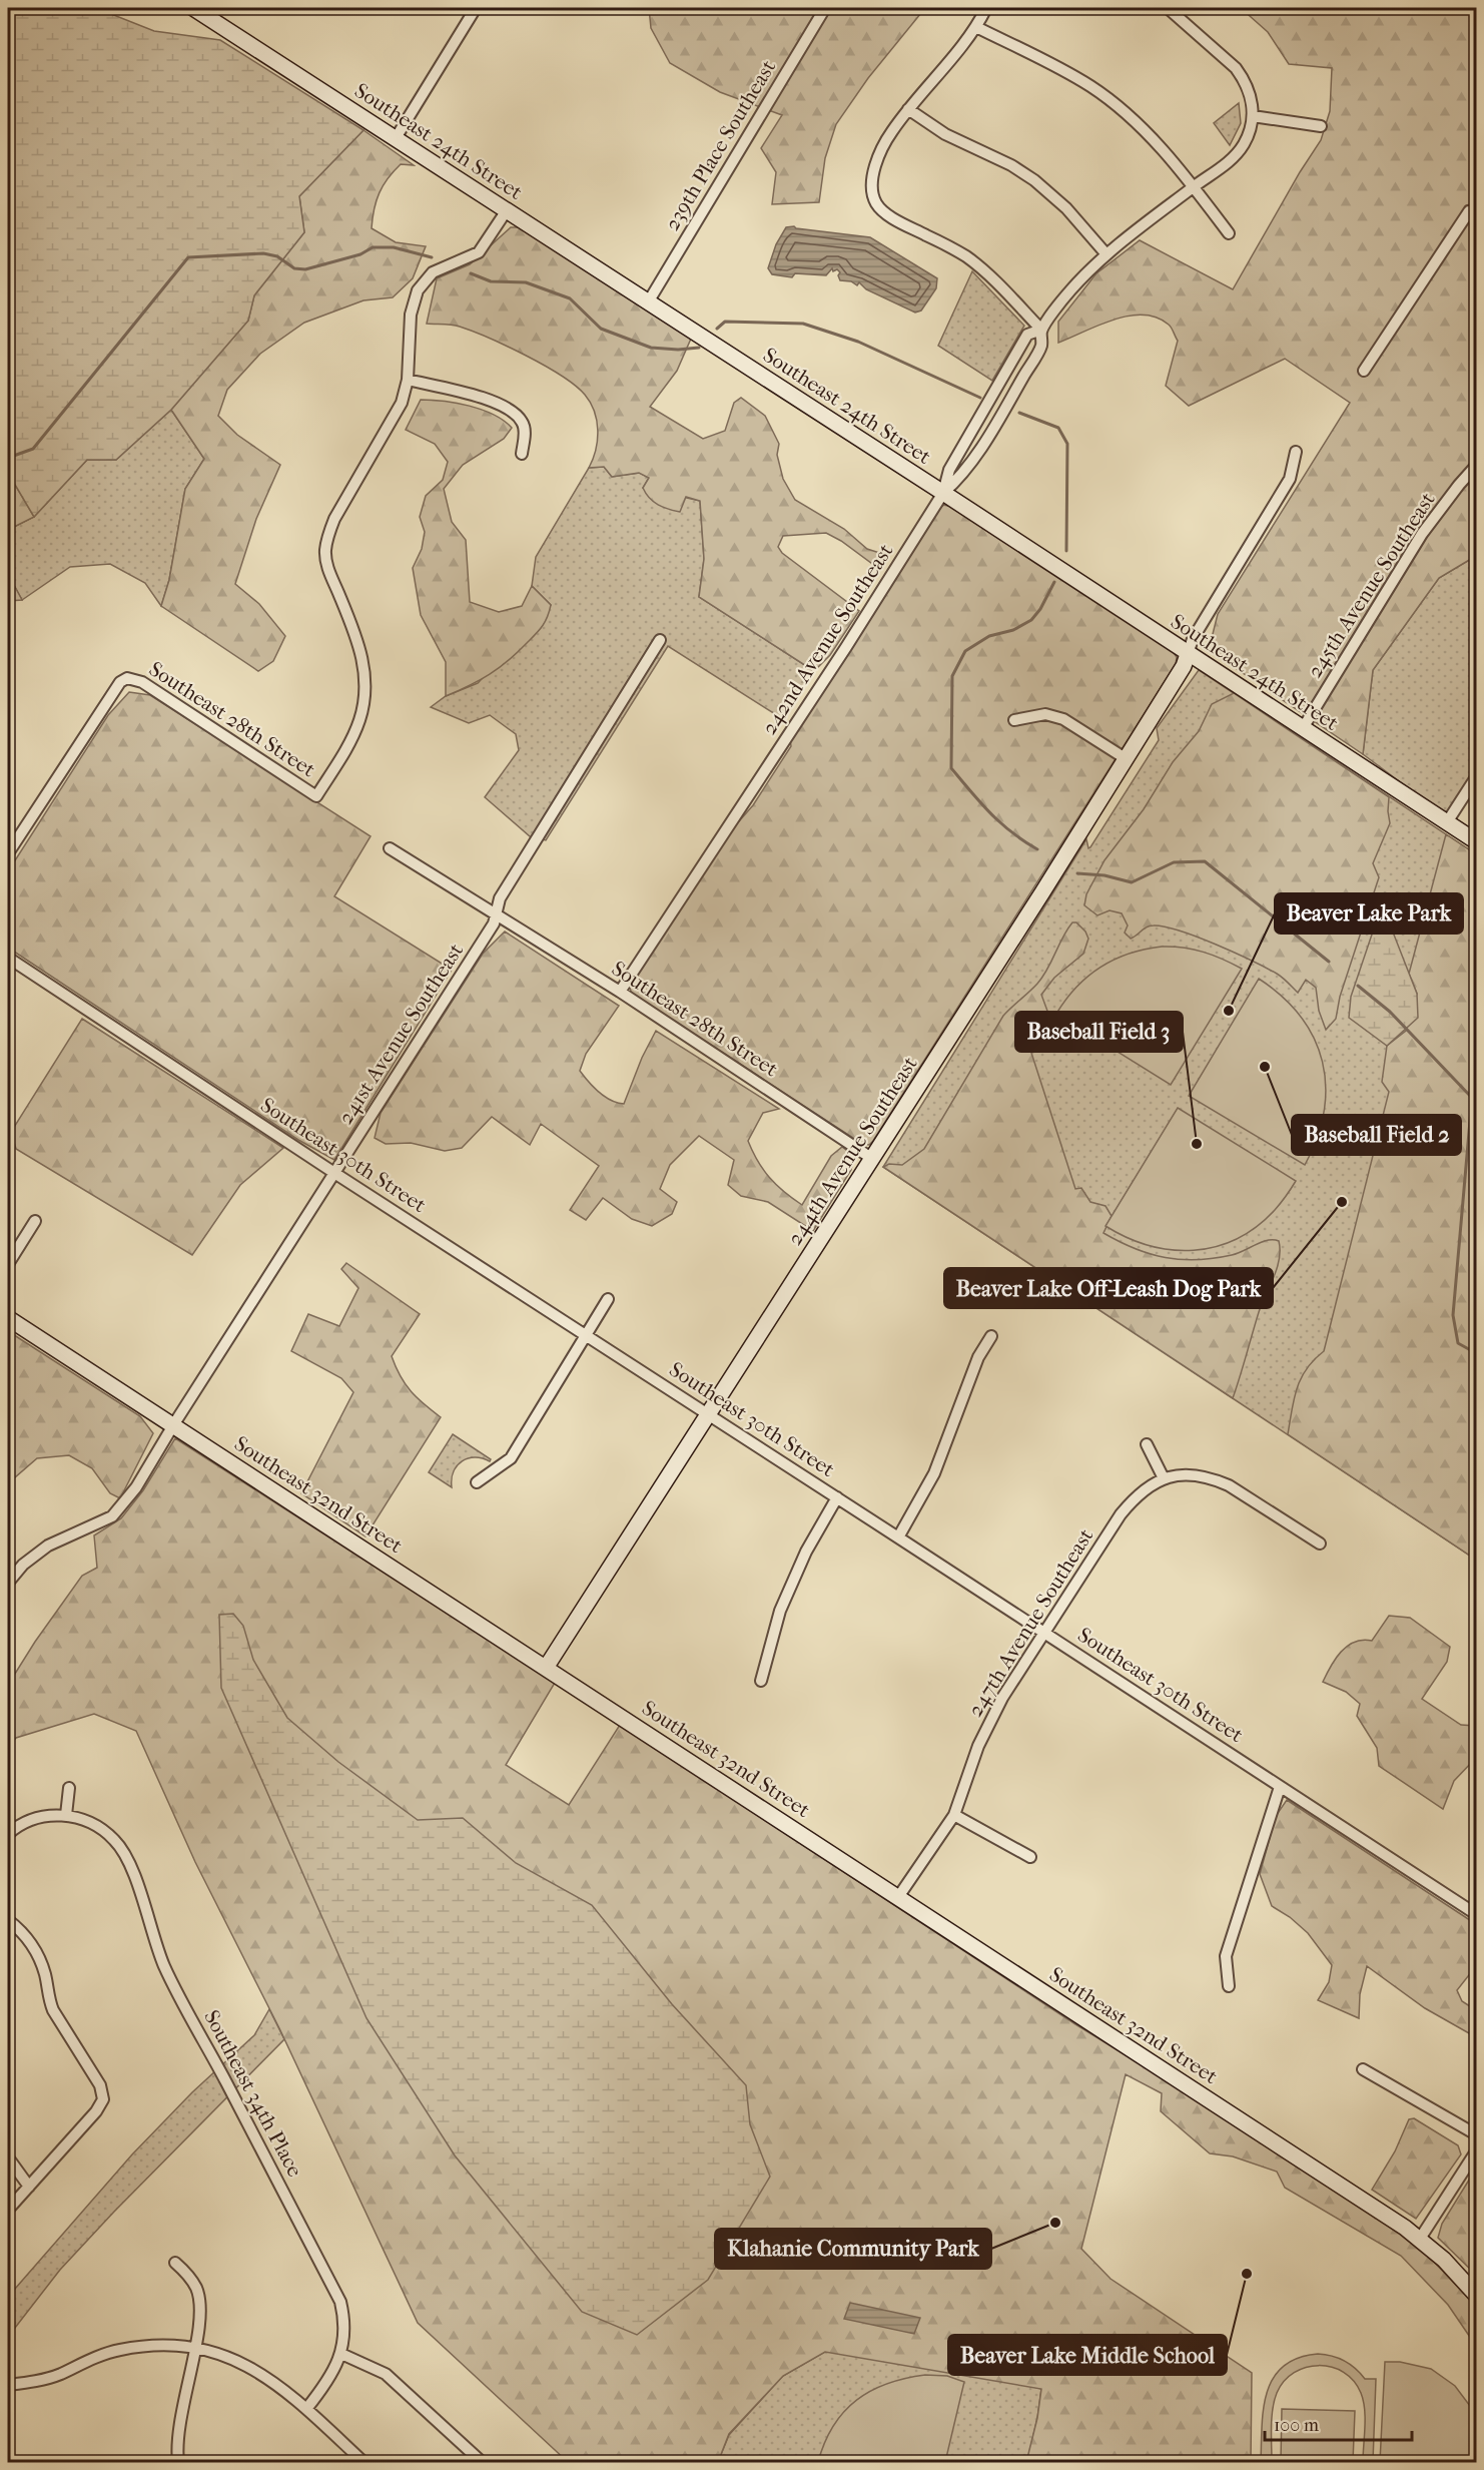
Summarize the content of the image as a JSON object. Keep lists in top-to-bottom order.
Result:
{
  "streets": {
    "street": [
      "Southeast 24th Street",
      "239th Place Southeast",
      "245th Avenue Southeast",
      "242nd Avenue Southeast",
      "Southeast 28th Street",
      "241st Avenue Southeast",
      "244th Avenue Southeast",
      "Southeast 30th Street",
      "Southeast 32nd Street",
      "247th Avenue Southeast",
      "Southeast 34th Place"
    ]
  },
  "crossings": [
    ["Southeast 24th Street", "239th Place Southeast"],
    ["Southeast 24th Street", "245th Avenue Southeast"],
    ["Southeast 24th Street", "242nd Avenue Southeast"],
    ["Southeast 24th Street", "244th Avenue Southeast"],
    ["242nd Avenue Southeast", "Southeast 28th Street"],
    ["Southeast 28th Street", "241st Avenue Southeast"],
    ["Southeast 28th Street", "244th Avenue Southeast"],
    ["241st Avenue Southeast", "Southeast 30th Street"],
    ["241st Avenue Southeast", "Southeast 32nd Street"],
    ["244th Avenue Southeast", "Southeast 30th Street"],
    ["244th Avenue Southeast", "Southeast 32nd Street"],
    ["Southeast 30th Street", "247th Avenue Southeast"],
    ["Southeast 32nd Street", "247th Avenue Southeast"]
  ],
  "places": [
    "Beaver Lake Park",
    "Baseball Field 2",
    "Baseball Field 3",
    "Beaver Lake Off-Leash Dog Park",
    "Klahanie Community Park",
    "Beaver Lake Middle School"
  ],
  "scale_bar": "100 m"
}
